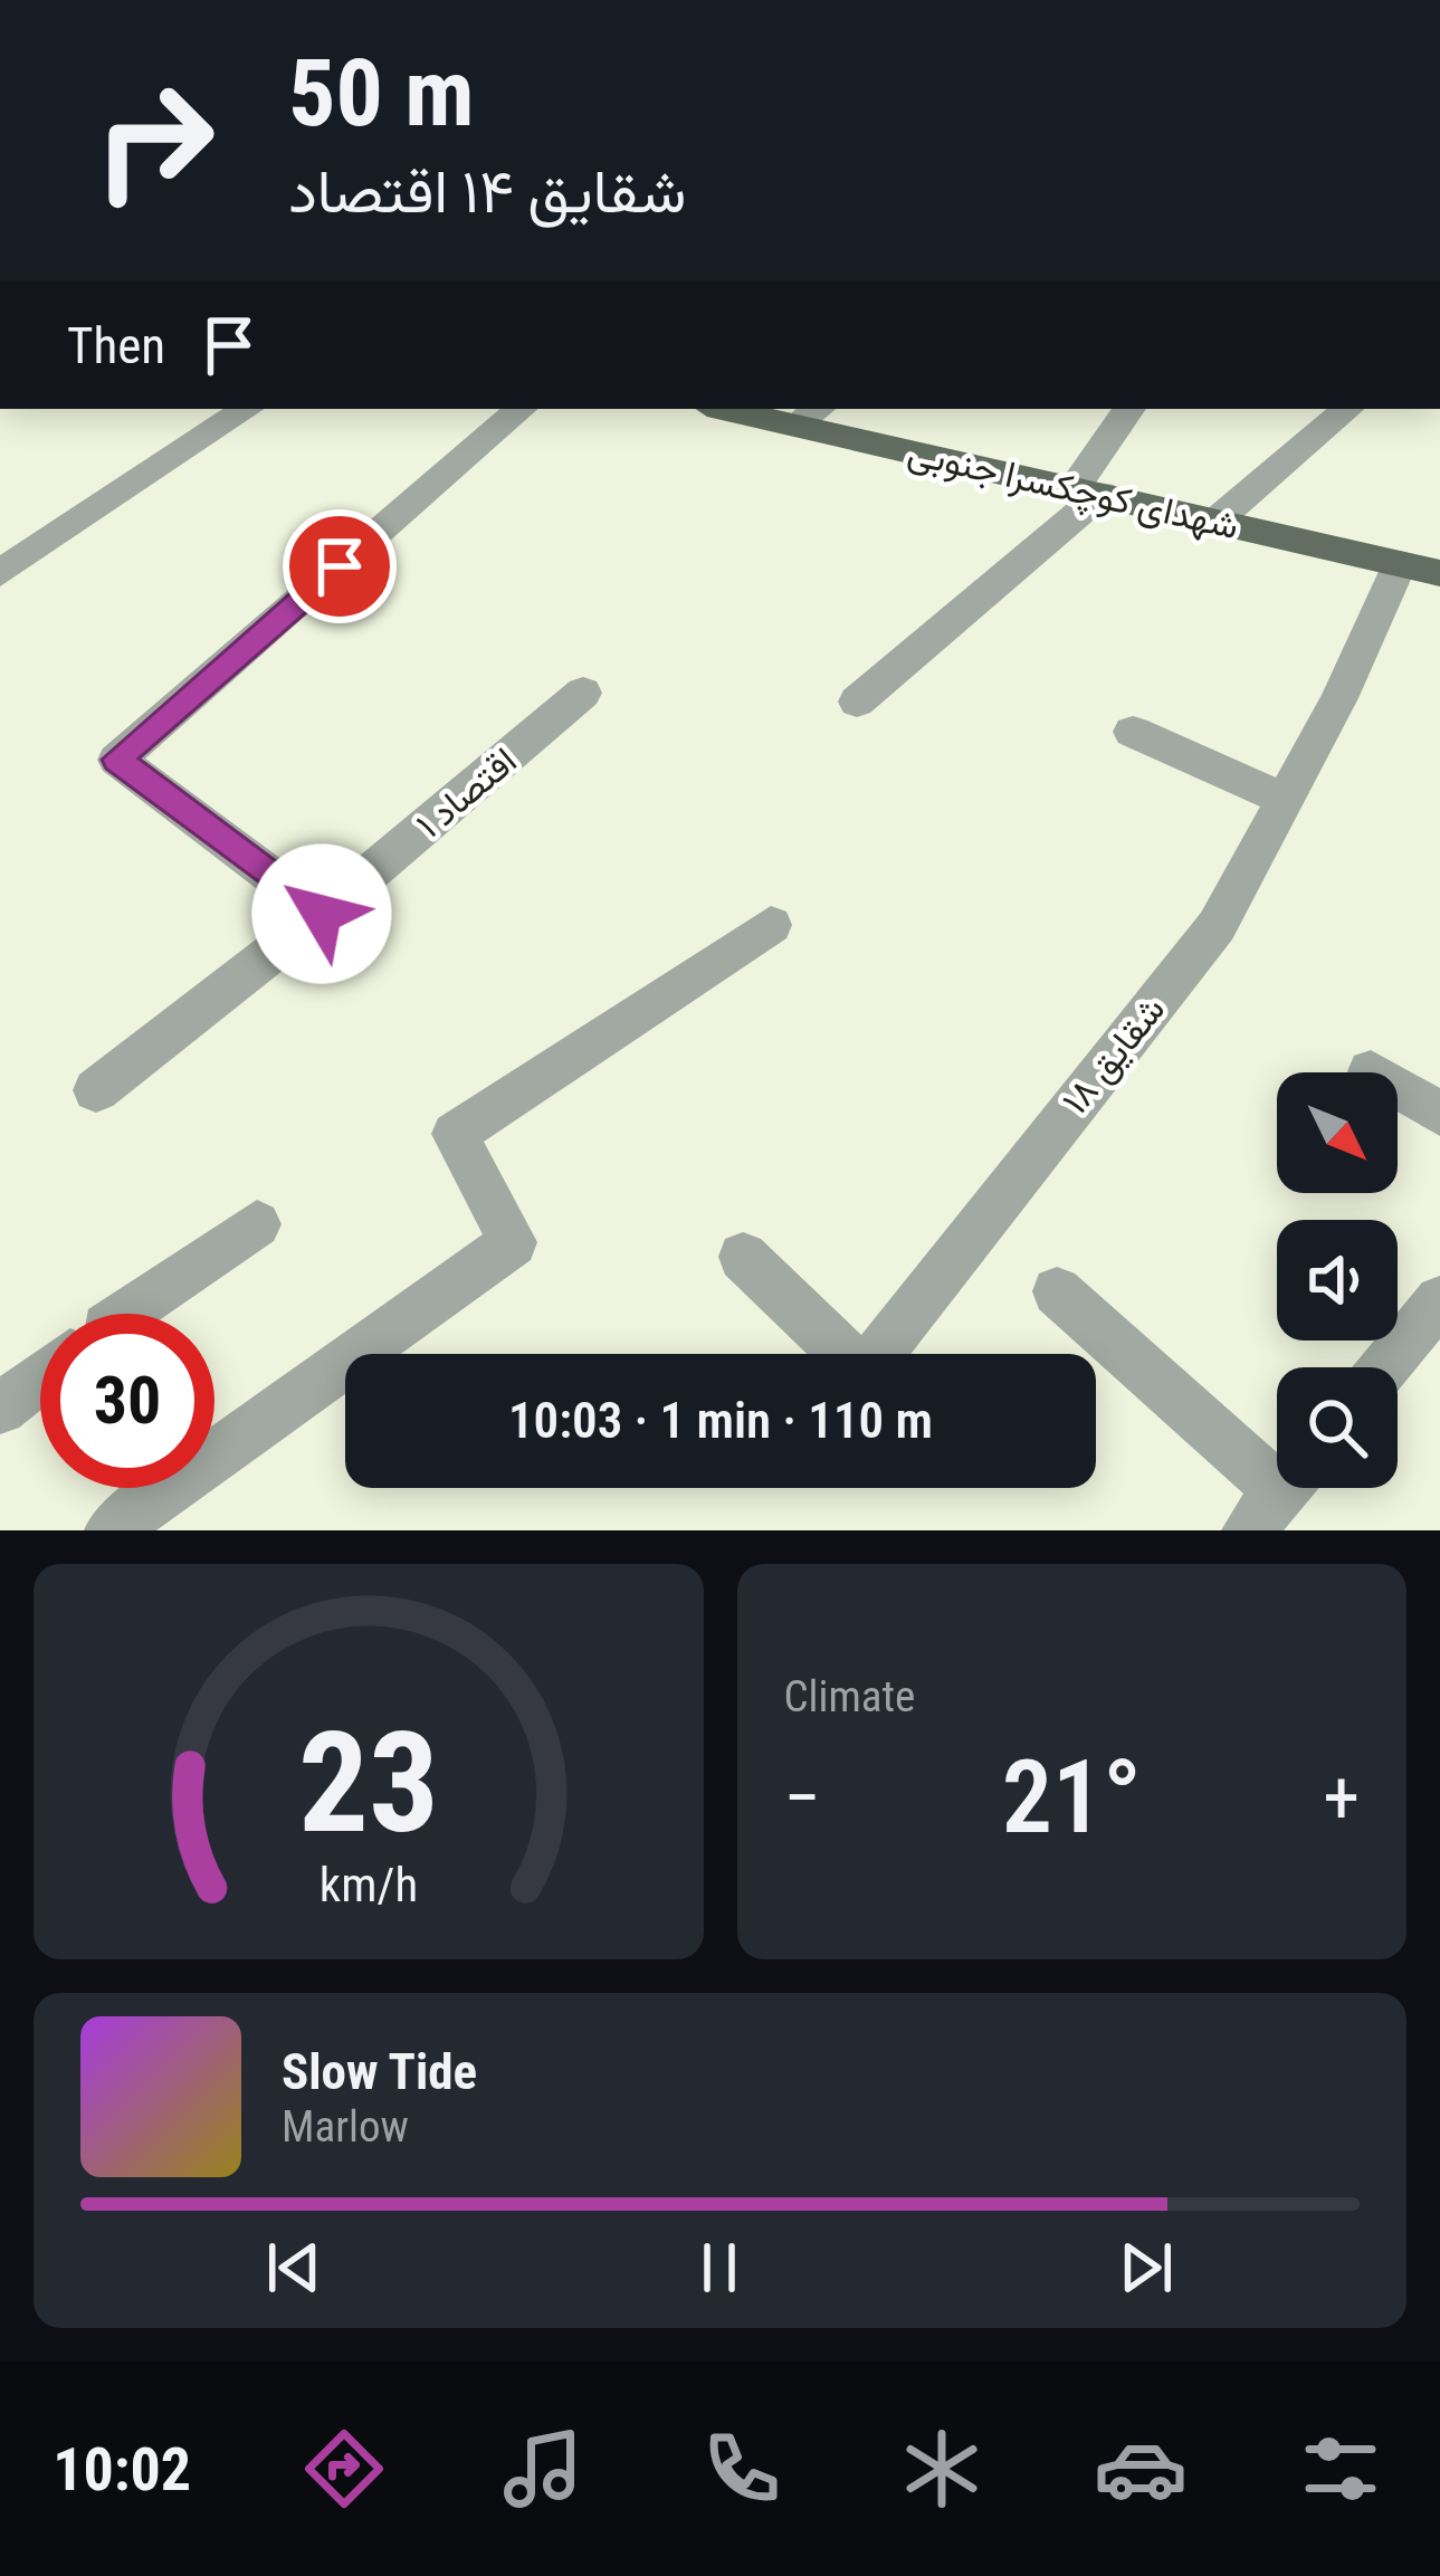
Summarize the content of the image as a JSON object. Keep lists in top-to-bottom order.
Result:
{
  "streets": {
    "main road": ["شهدای کوچکسرا جنوبی"],
    "street": ["اقتصاد ۱", "شقایق ۱۸"]
  },
  "crossings": [
    ["شهدای کوچکسرا جنوبی", "شقایق ۱۸"]
  ],
  "north": "bottom right",
  "page": {
    "turn": ["50 m", "شقایق ۱۴ اقتصاد"],
    "then": "Then",
    "limit": "30",
    "trip": "10:03 · 1 min · 110 m",
    "tile": "Climate",
    "heat": ["−", "21°", "+"],
    "song": ["Slow Tide", "Marlow"],
    "tabs": "10:02",
    "gauge": ["23", "km/h"]
  }
}
